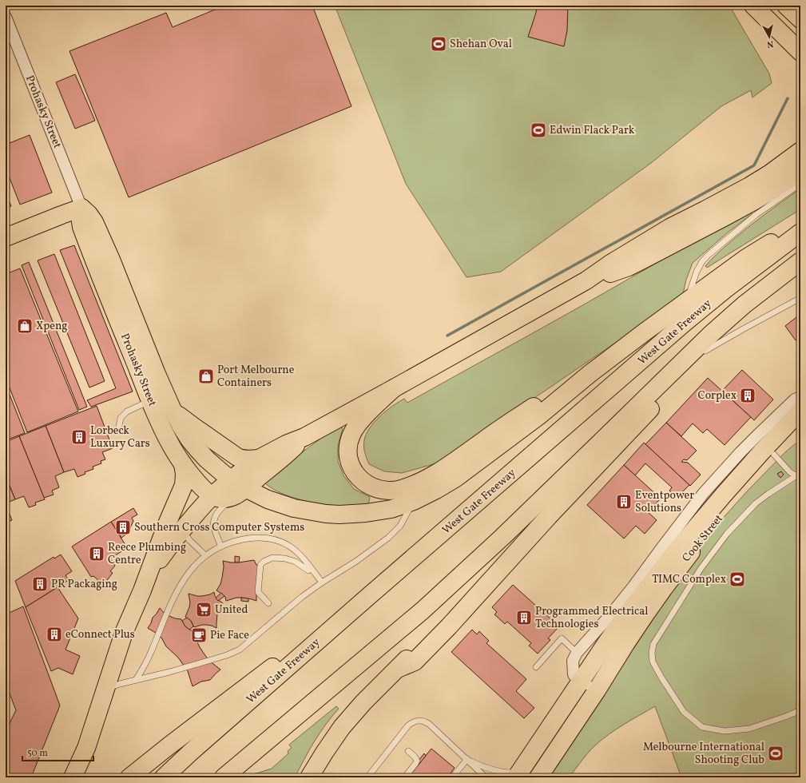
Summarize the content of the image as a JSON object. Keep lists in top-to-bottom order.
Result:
{
  "streets": {
    "main road": ["Prohasky Street", "West Gate Freeway", "Cook Street"]
  },
  "places": {
    "sports": [
      "Shehan Oval",
      "Edwin Flack Park",
      "TIMC Complex",
      "Melbourne International Shooting Club"
    ],
    "shop": ["Xpeng", "Port Melbourne Containers"],
    "building": [
      "Corplex",
      "Lorbeck Luxury Cars",
      "Eventpower Solutions",
      "Southern Cross Computer Systems",
      "Reece Plumbing Centre",
      "PR Packaging",
      "Programmed Electrical Technologies",
      "eConnect Plus"
    ],
    "supermarket": ["United"],
    "cafe": ["Pie Face"]
  },
  "scale_bar": "50 m",
  "north": "bottom"
}
